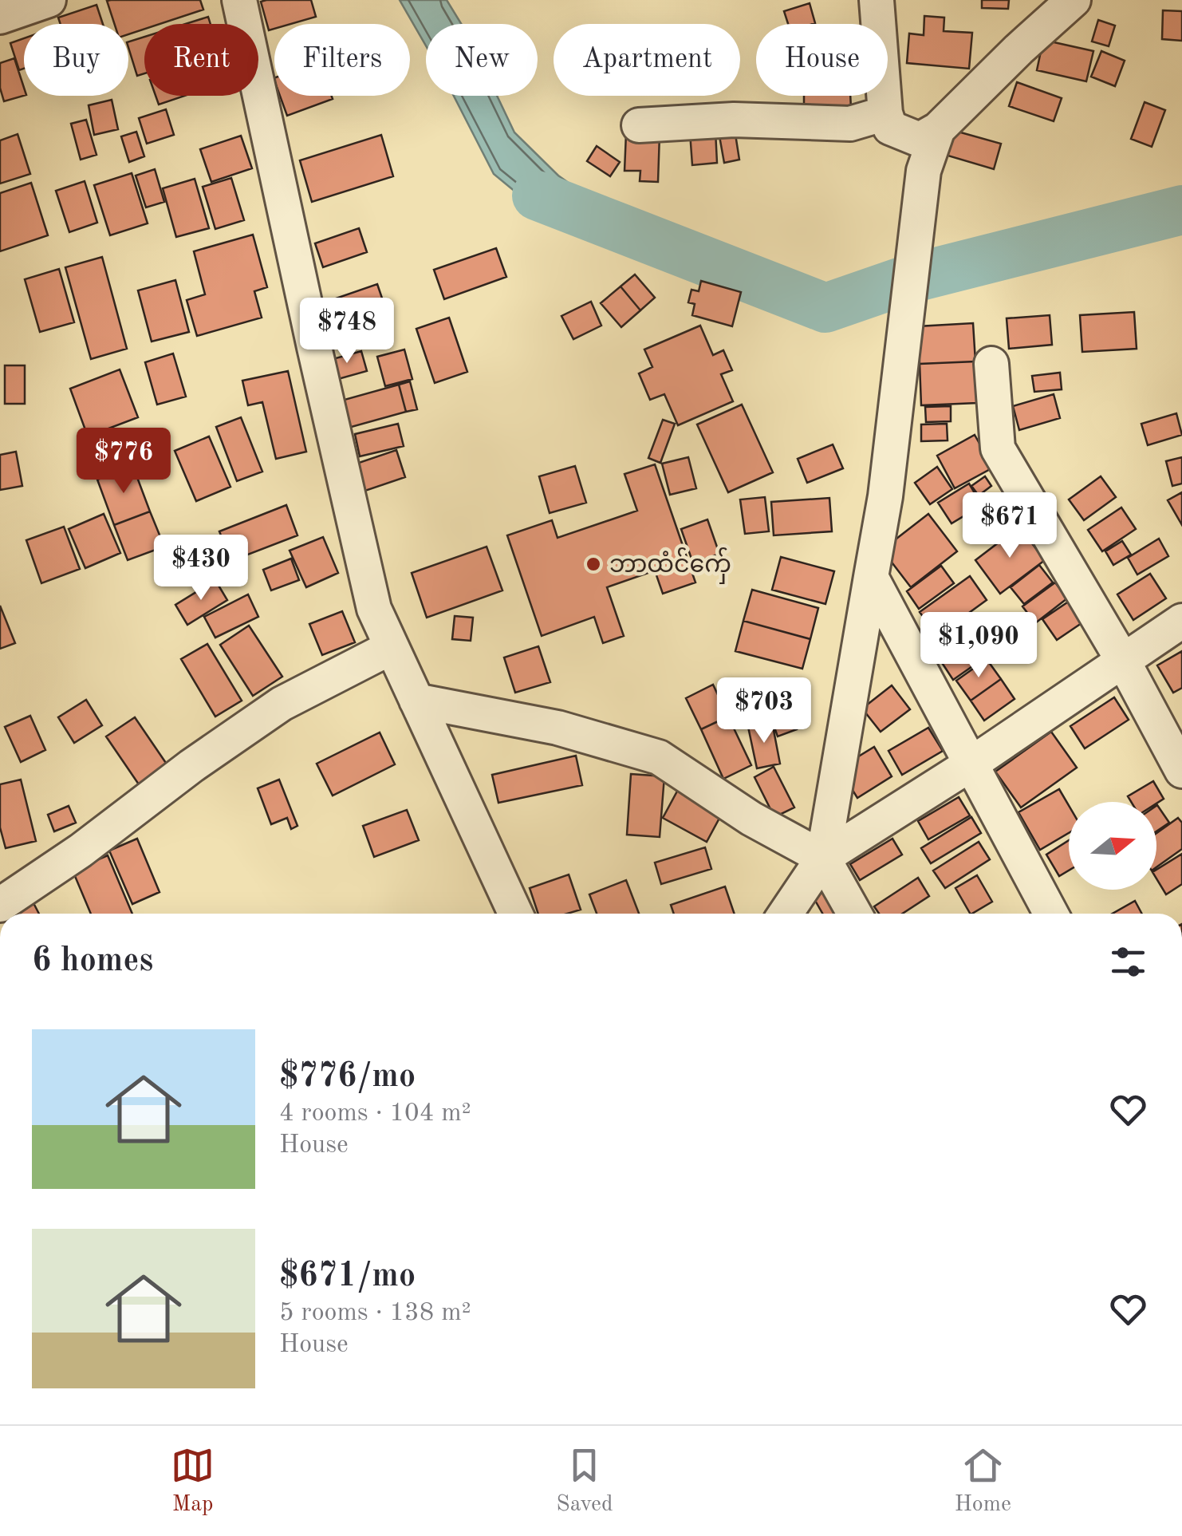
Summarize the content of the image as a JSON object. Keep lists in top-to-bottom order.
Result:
{
  "places": ["ဘာထံင်ကှ်ေ"],
  "north": "right",
  "page": {
    "chip": [
      "Buy",
      "Rent",
      "Filters",
      "New",
      "Apartment",
      "House"
    ],
    "price": [
      "$748",
      "$776",
      "$671",
      "$430",
      "$1,090",
      "$703"
    ],
    "heading": "6 homes",
    "list": [
      {
        "name": "$776/mo",
        "note": "4 rooms · 104 m² · House"
      },
      {
        "name": "$671/mo",
        "note": "5 rooms · 138 m² · House"
      }
    ],
    "tabs": ["Map", "Saved", "Home"]
  }
}
